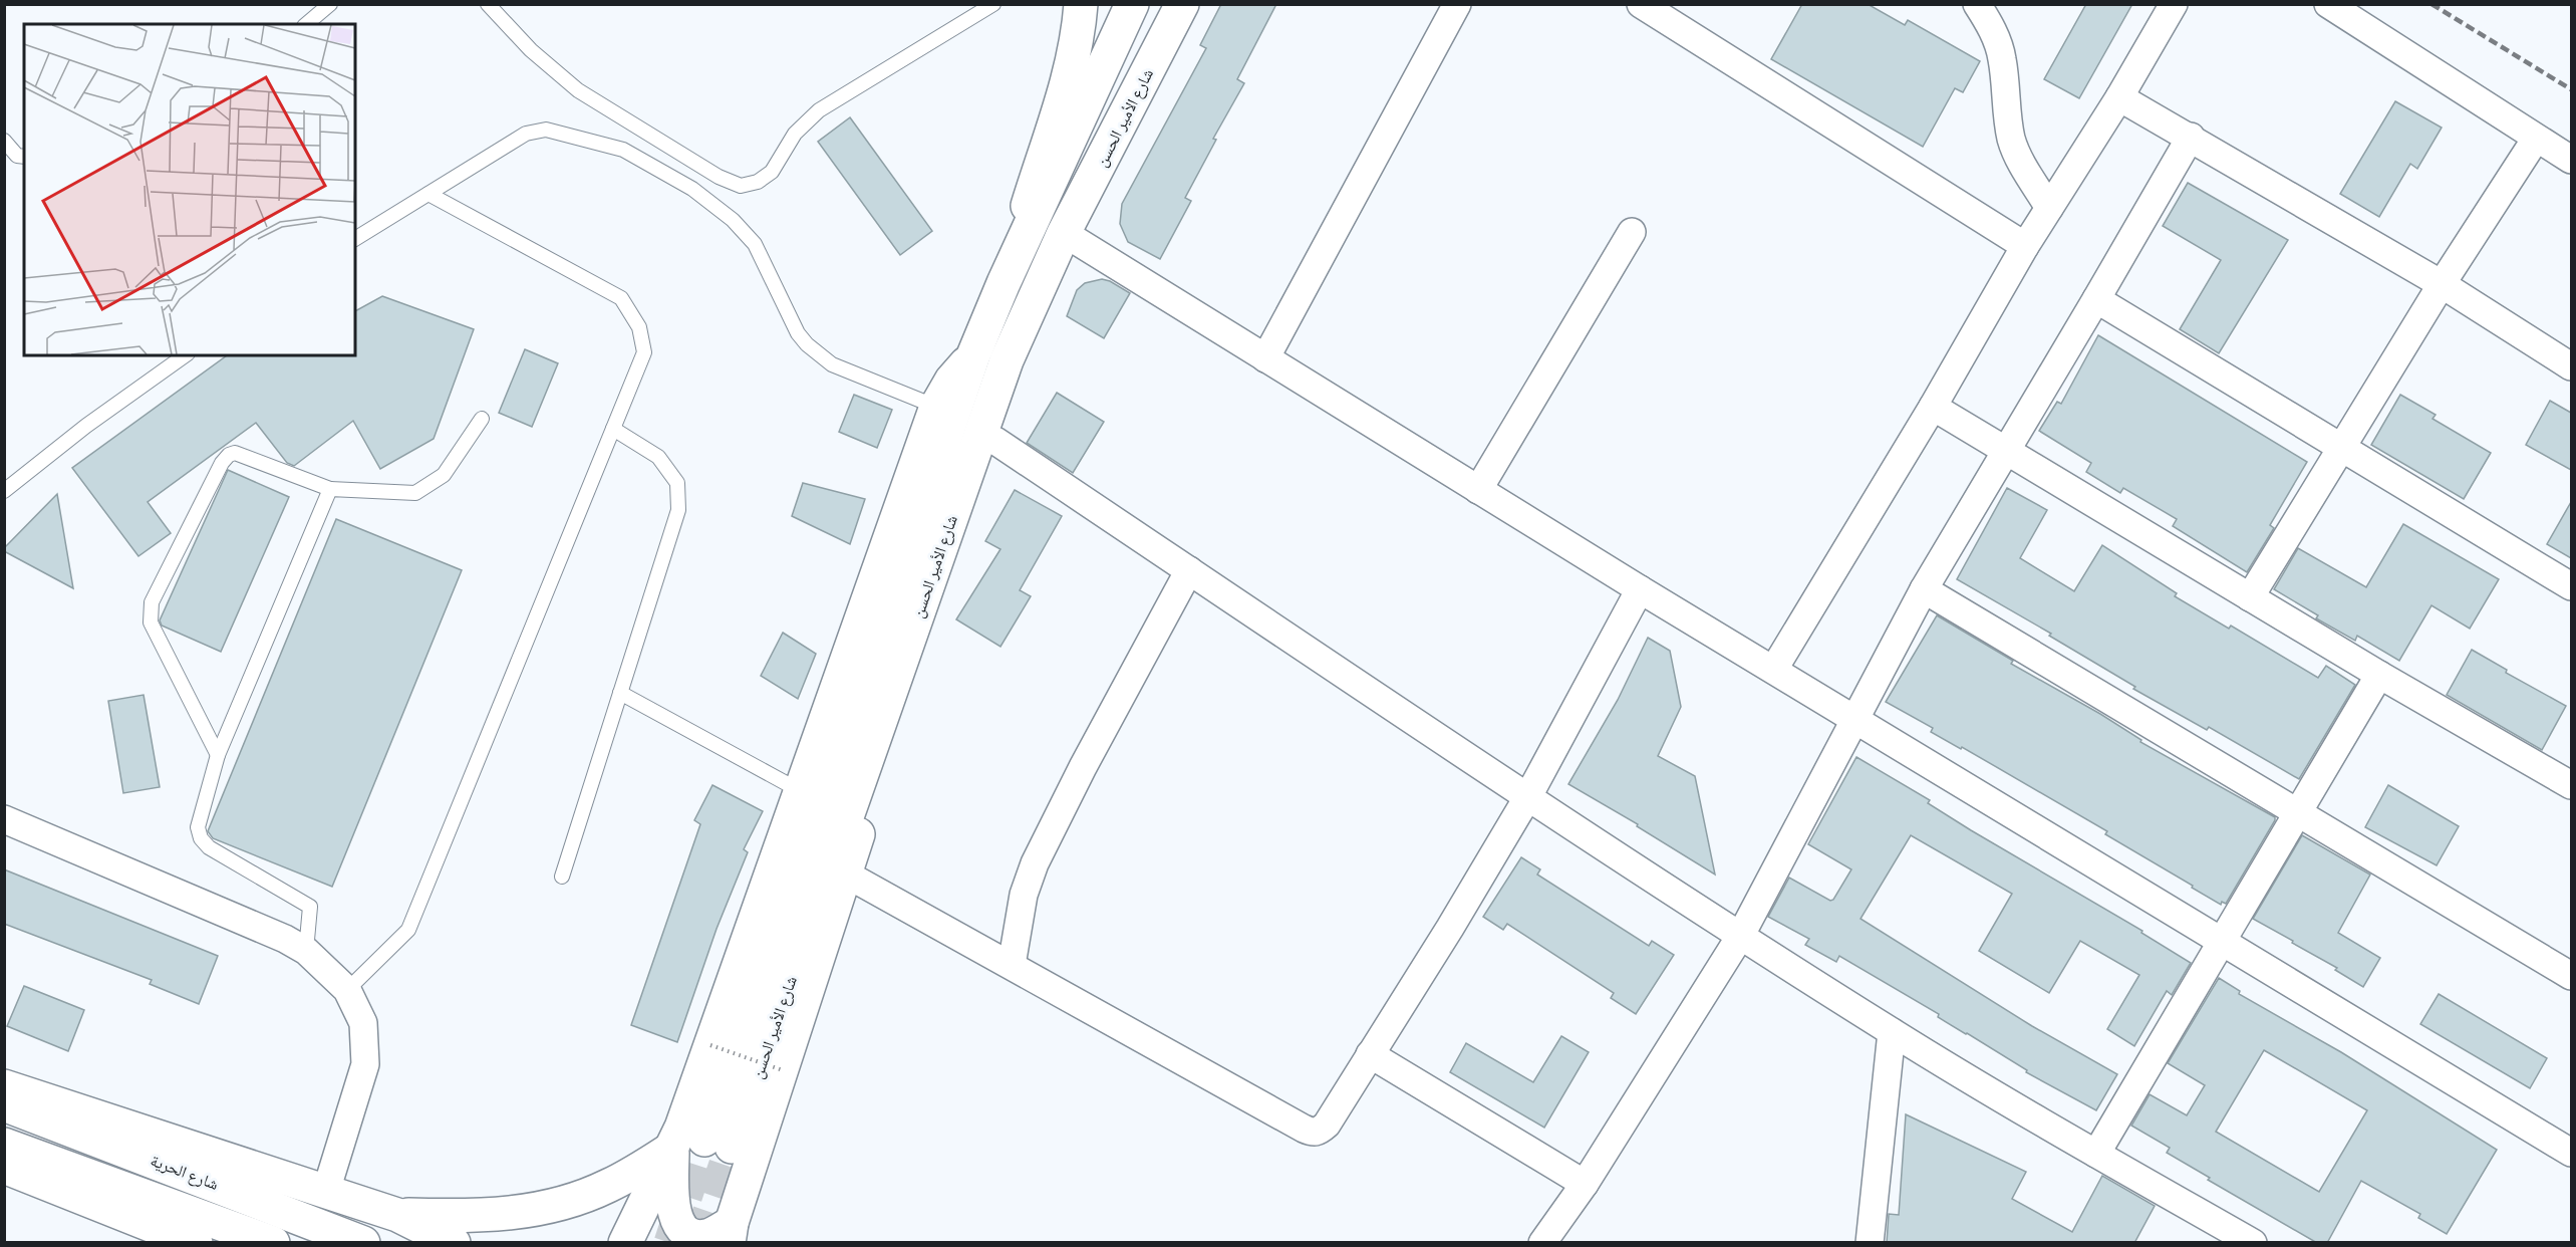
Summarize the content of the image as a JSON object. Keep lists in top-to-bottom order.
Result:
{
  "streets": {
    "main road": ["شارع الأمير الحسن", "شارع الحرية"]
  }
}
